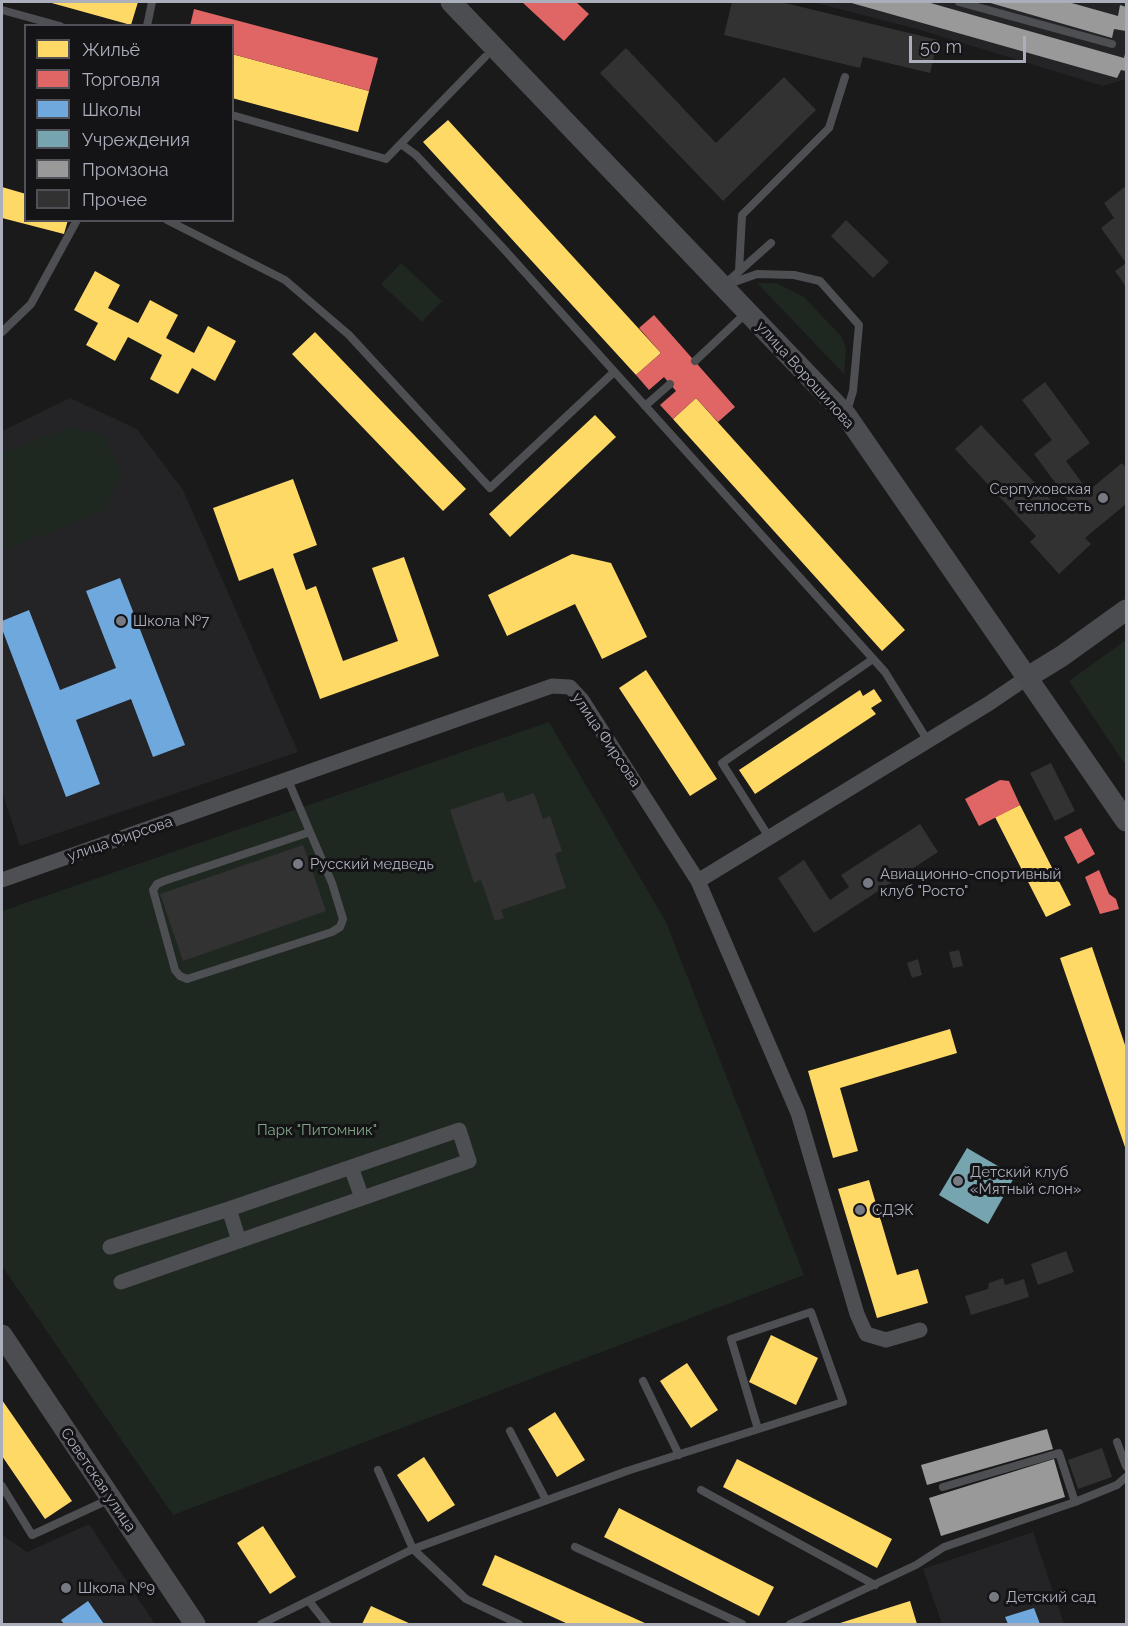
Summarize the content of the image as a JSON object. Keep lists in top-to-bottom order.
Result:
{
  "streets": {
    "main road": ["улица Ворошилова", "Советская улица"],
    "street": ["улица Фирсова"]
  },
  "parks": ["Парк \"Питомник\""],
  "places": [
    "Серпуховская теплосеть",
    "Школа №7",
    "Русский медведь",
    "Авиационно-спортивный клуб \"Росто\"",
    "Детский клуб «Мятный слон»",
    "СДЭК",
    "Школа №9",
    "Детский сад"
  ],
  "legend": [
    "Жильё",
    "Торговля",
    "Школы",
    "Учреждения",
    "Промзона",
    "Прочее"
  ],
  "scale_bar": "50 m"
}
